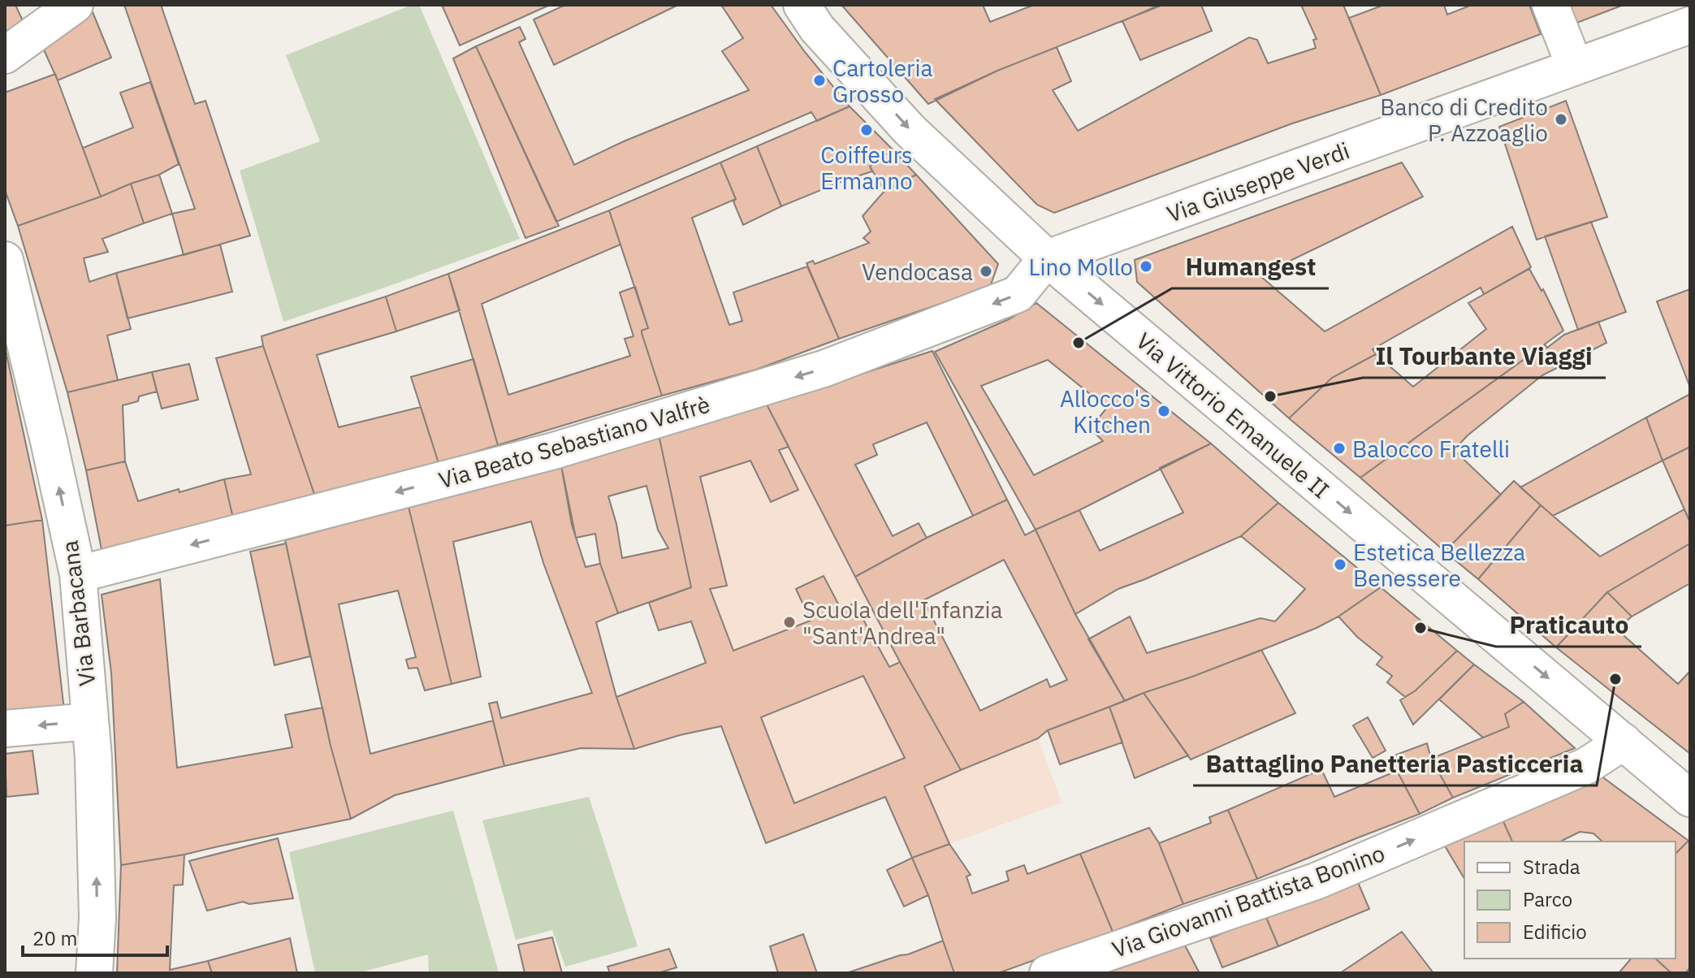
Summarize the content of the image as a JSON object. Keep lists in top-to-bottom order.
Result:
{
  "streets": {
    "street": [
      "Via Giuseppe Verdi",
      "Via Vittorio Emanuele II",
      "Via Beato Sebastiano Valfrè",
      "Via Barbacana",
      "Via Giovanni Battista Bonino"
    ]
  },
  "crossings": [
    ["Via Giuseppe Verdi", "Via Vittorio Emanuele II"],
    ["Via Giuseppe Verdi", "Via Beato Sebastiano Valfrè"],
    ["Via Vittorio Emanuele II", "Via Beato Sebastiano Valfrè"],
    ["Via Vittorio Emanuele II", "Via Giovanni Battista Bonino"],
    ["Via Beato Sebastiano Valfrè", "Via Barbacana"]
  ],
  "one_way": [
    "Via Vittorio Emanuele II",
    "Via Beato Sebastiano Valfrè",
    "Via Barbacana",
    "Via Giovanni Battista Bonino"
  ],
  "places": [
    "Cartoleria Grosso",
    "Banco di Credito P. Azzoaglio",
    "Coiffeurs Ermanno",
    "Lino Mollo",
    "Vendocasa",
    "Humangest",
    "Il Tourbante Viaggi",
    "Allocco's Kitchen",
    "Balocco Fratelli",
    "Estetica Bellezza Benessere",
    "Scuola dell'Infanzia \"Sant'Andrea\"",
    "Praticauto",
    "Battaglino Panetteria Pasticceria"
  ],
  "legend": ["Strada", "Parco", "Edificio"],
  "scale_bar": "20 m"
}
